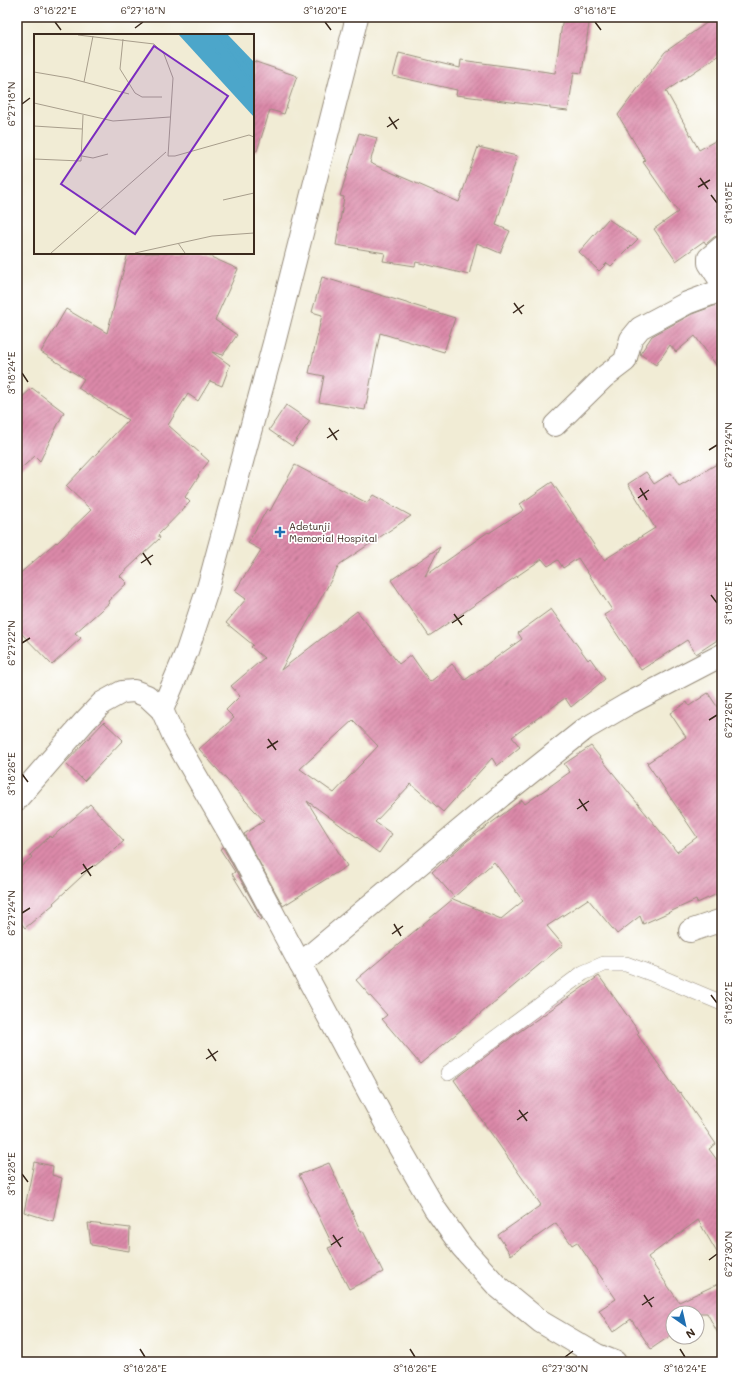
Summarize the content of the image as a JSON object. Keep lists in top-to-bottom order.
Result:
{
  "places": {
    "health": ["Adetunji Memorial Hospital"]
  },
  "north": "bottom right",
  "coordinates": [
    "3°18'22\"E",
    "6°27'18\"N",
    "3°18'20\"E",
    "3°18'18\"E",
    "3°18'24\"E",
    "6°27'24\"N",
    "6°27'22\"N",
    "6°27'26\"N",
    "3°18'26\"E",
    "3°18'28\"E",
    "6°27'30\"N"
  ]
}
